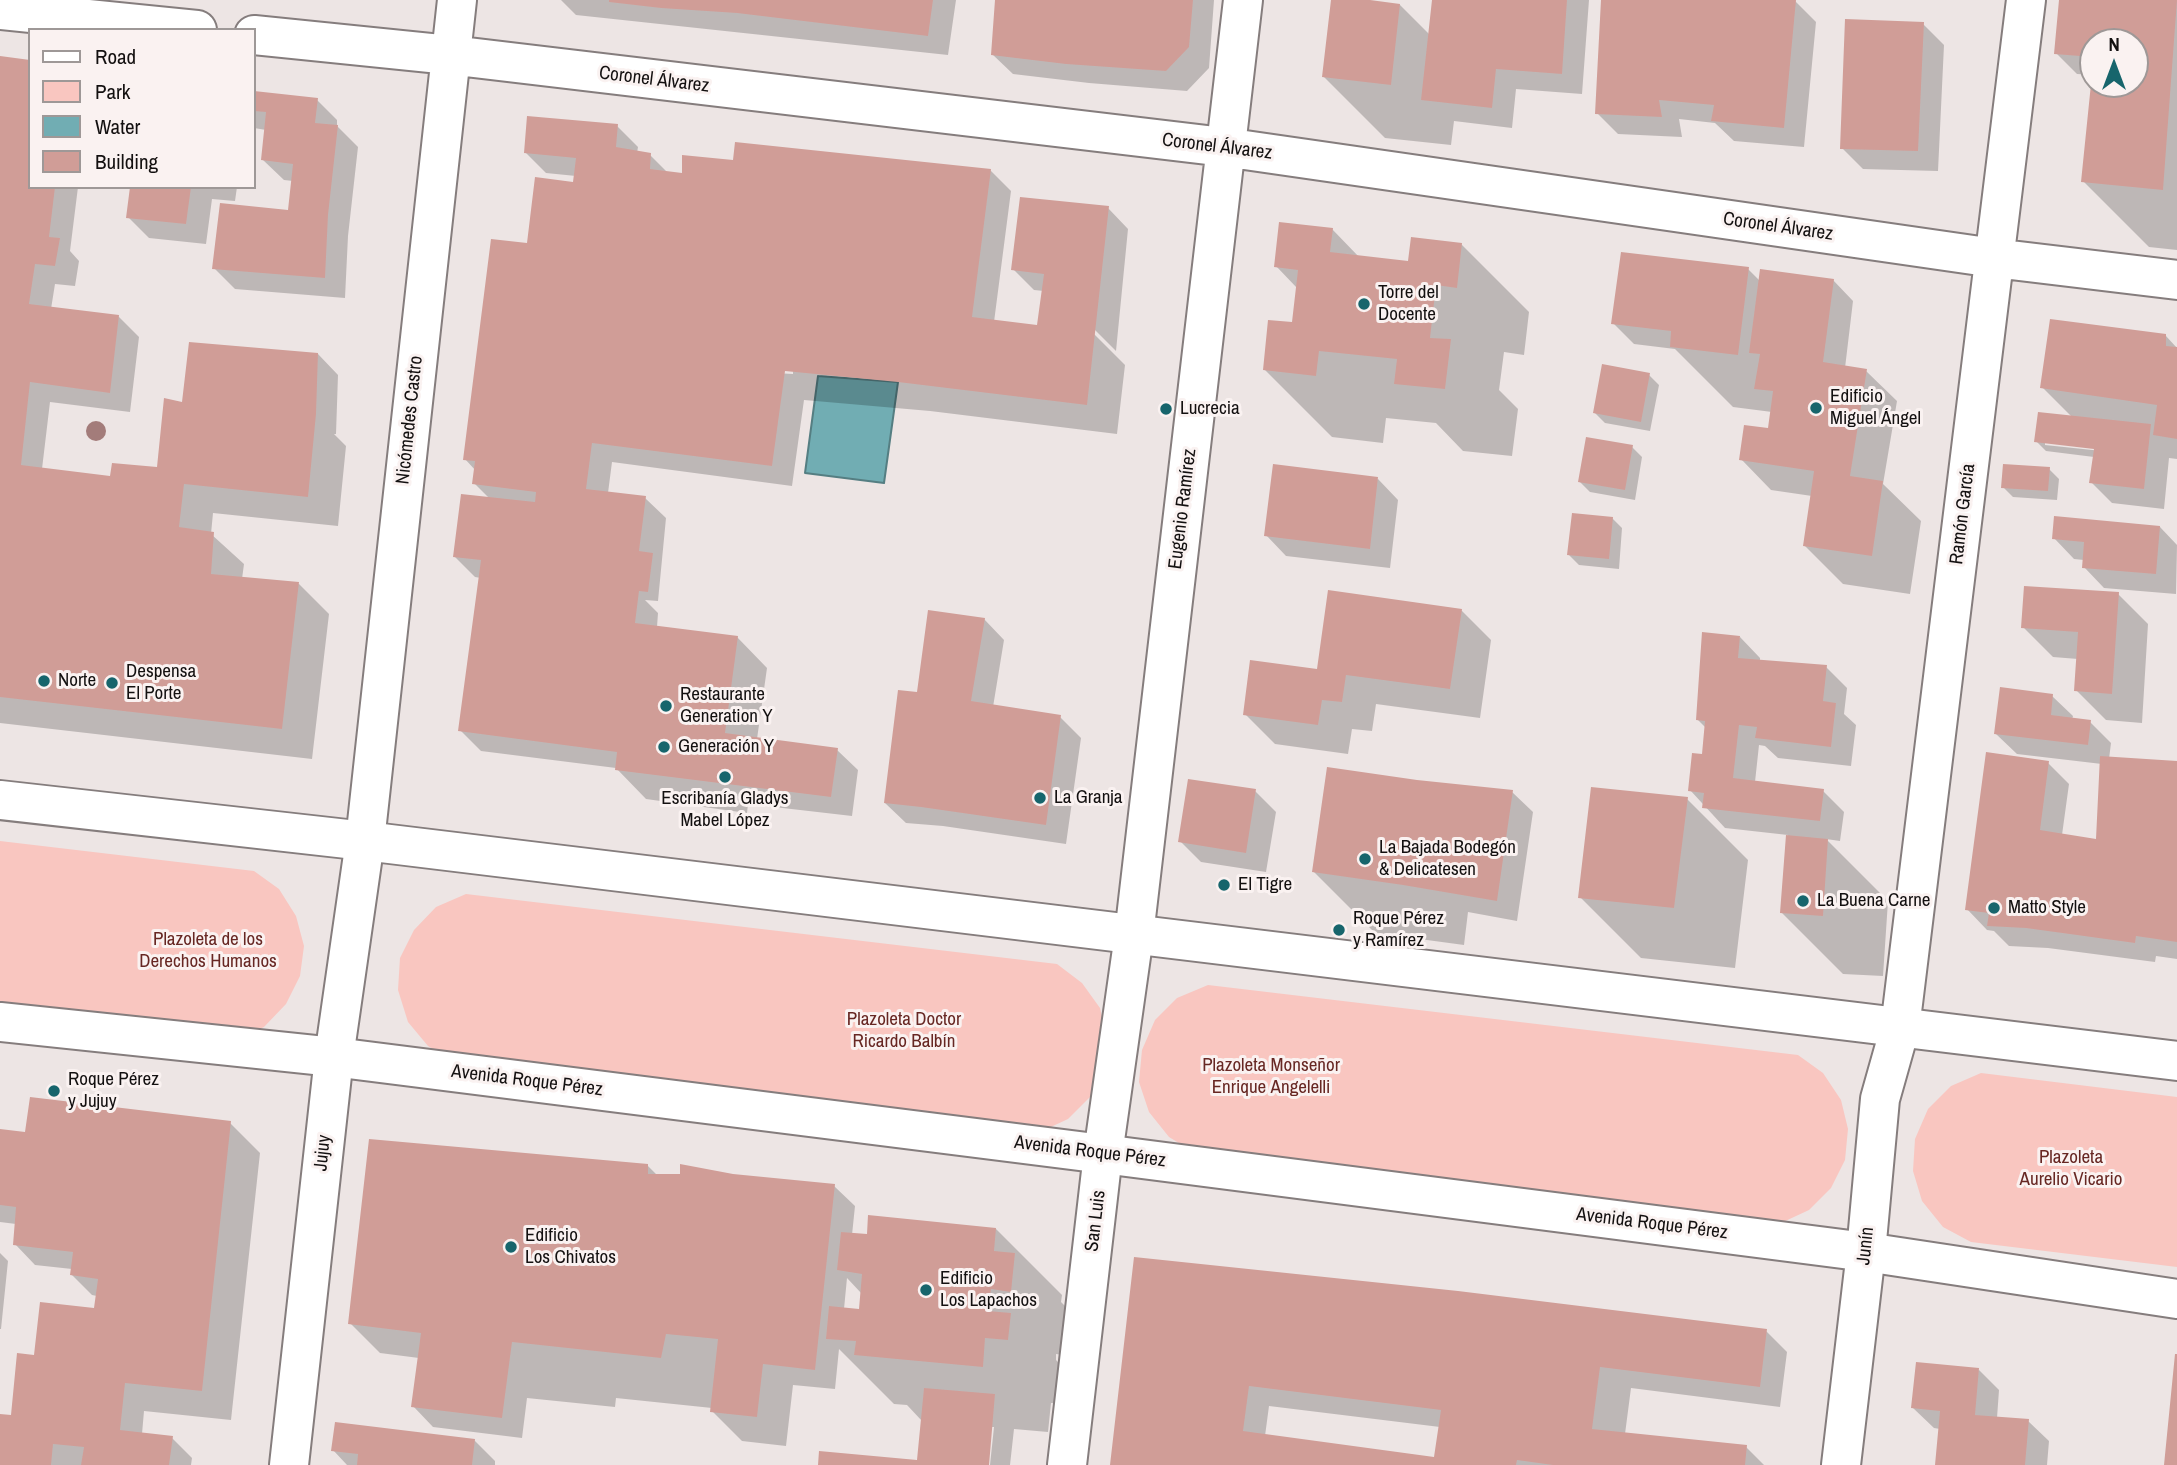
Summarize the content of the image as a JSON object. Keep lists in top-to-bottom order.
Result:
{
  "streets": {
    "street": [
      "Coronel Álvarez",
      "Nicómedes Castro",
      "Eugenio Ramírez",
      "Ramón García",
      "Avenida Roque Pérez",
      "Jujuy",
      "San Luis",
      "Junín"
    ]
  },
  "crossings": [
    ["Coronel Álvarez", "Nicómedes Castro"],
    ["Coronel Álvarez", "Eugenio Ramírez"],
    ["Coronel Álvarez", "Ramón García"],
    ["Nicómedes Castro", "Jujuy"],
    ["Eugenio Ramírez", "San Luis"],
    ["Ramón García", "Junín"],
    ["Avenida Roque Pérez", "Jujuy"],
    ["Avenida Roque Pérez", "San Luis"],
    ["Avenida Roque Pérez", "Junín"]
  ],
  "parks": [
    "Plazoleta de los Derechos Humanos",
    "Plazoleta Doctor Ricardo Balbín",
    "Plazoleta Monseñor Enrique Angelelli",
    "Plazoleta Aurelio Vicario"
  ],
  "places": [
    "Torre del Docente",
    "Edificio Miguel Ángel",
    "Lucrecia",
    "Norte",
    "Despensa El Porte",
    "Restaurante Generation Y",
    "Generación Y",
    "Escribanía Gladys Mabel López",
    "La Granja",
    "La Bajada Bodegón & Delicatesen",
    "El Tigre",
    "La Buena Carne",
    "Matto Style",
    "Roque Pérez y Ramírez",
    "Roque Pérez y Jujuy",
    "Edificio Los Chivatos",
    "Edificio Los Lapachos"
  ],
  "legend": [
    "Road",
    "Park",
    "Water",
    "Building"
  ],
  "north": "top"
}
